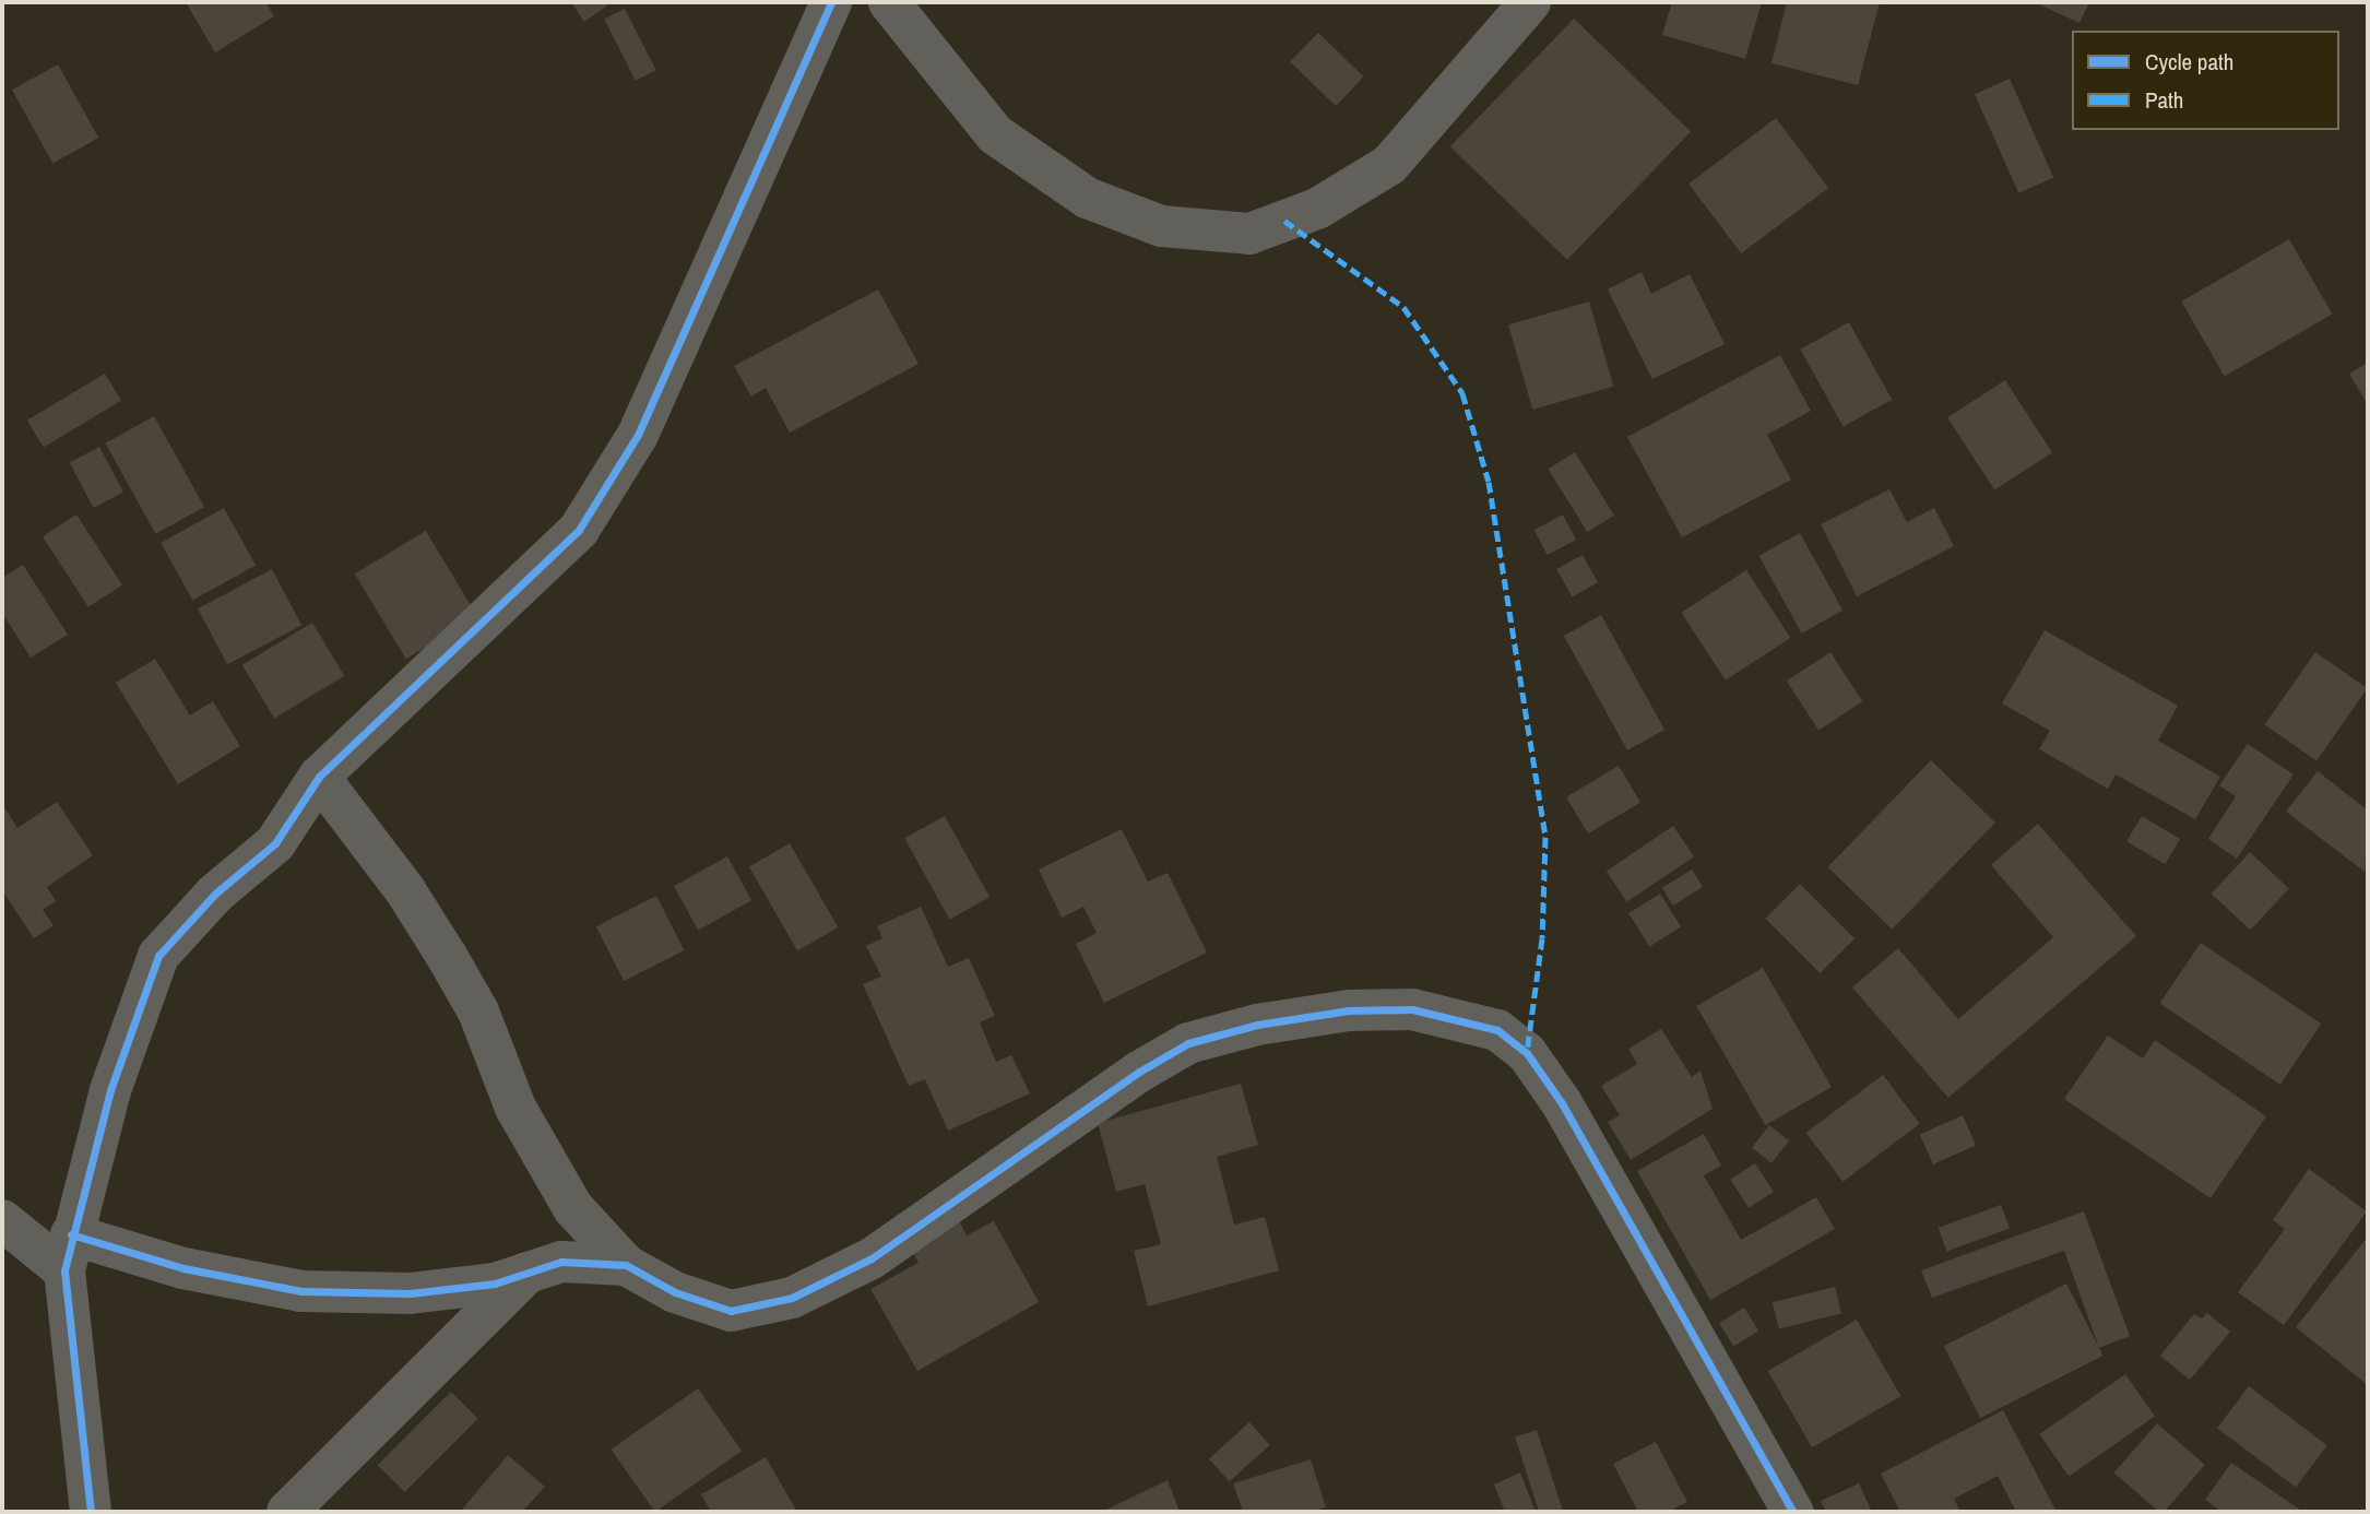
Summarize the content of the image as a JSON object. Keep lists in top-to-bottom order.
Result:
{
  "legend": ["Cycle path", "Path"]
}
